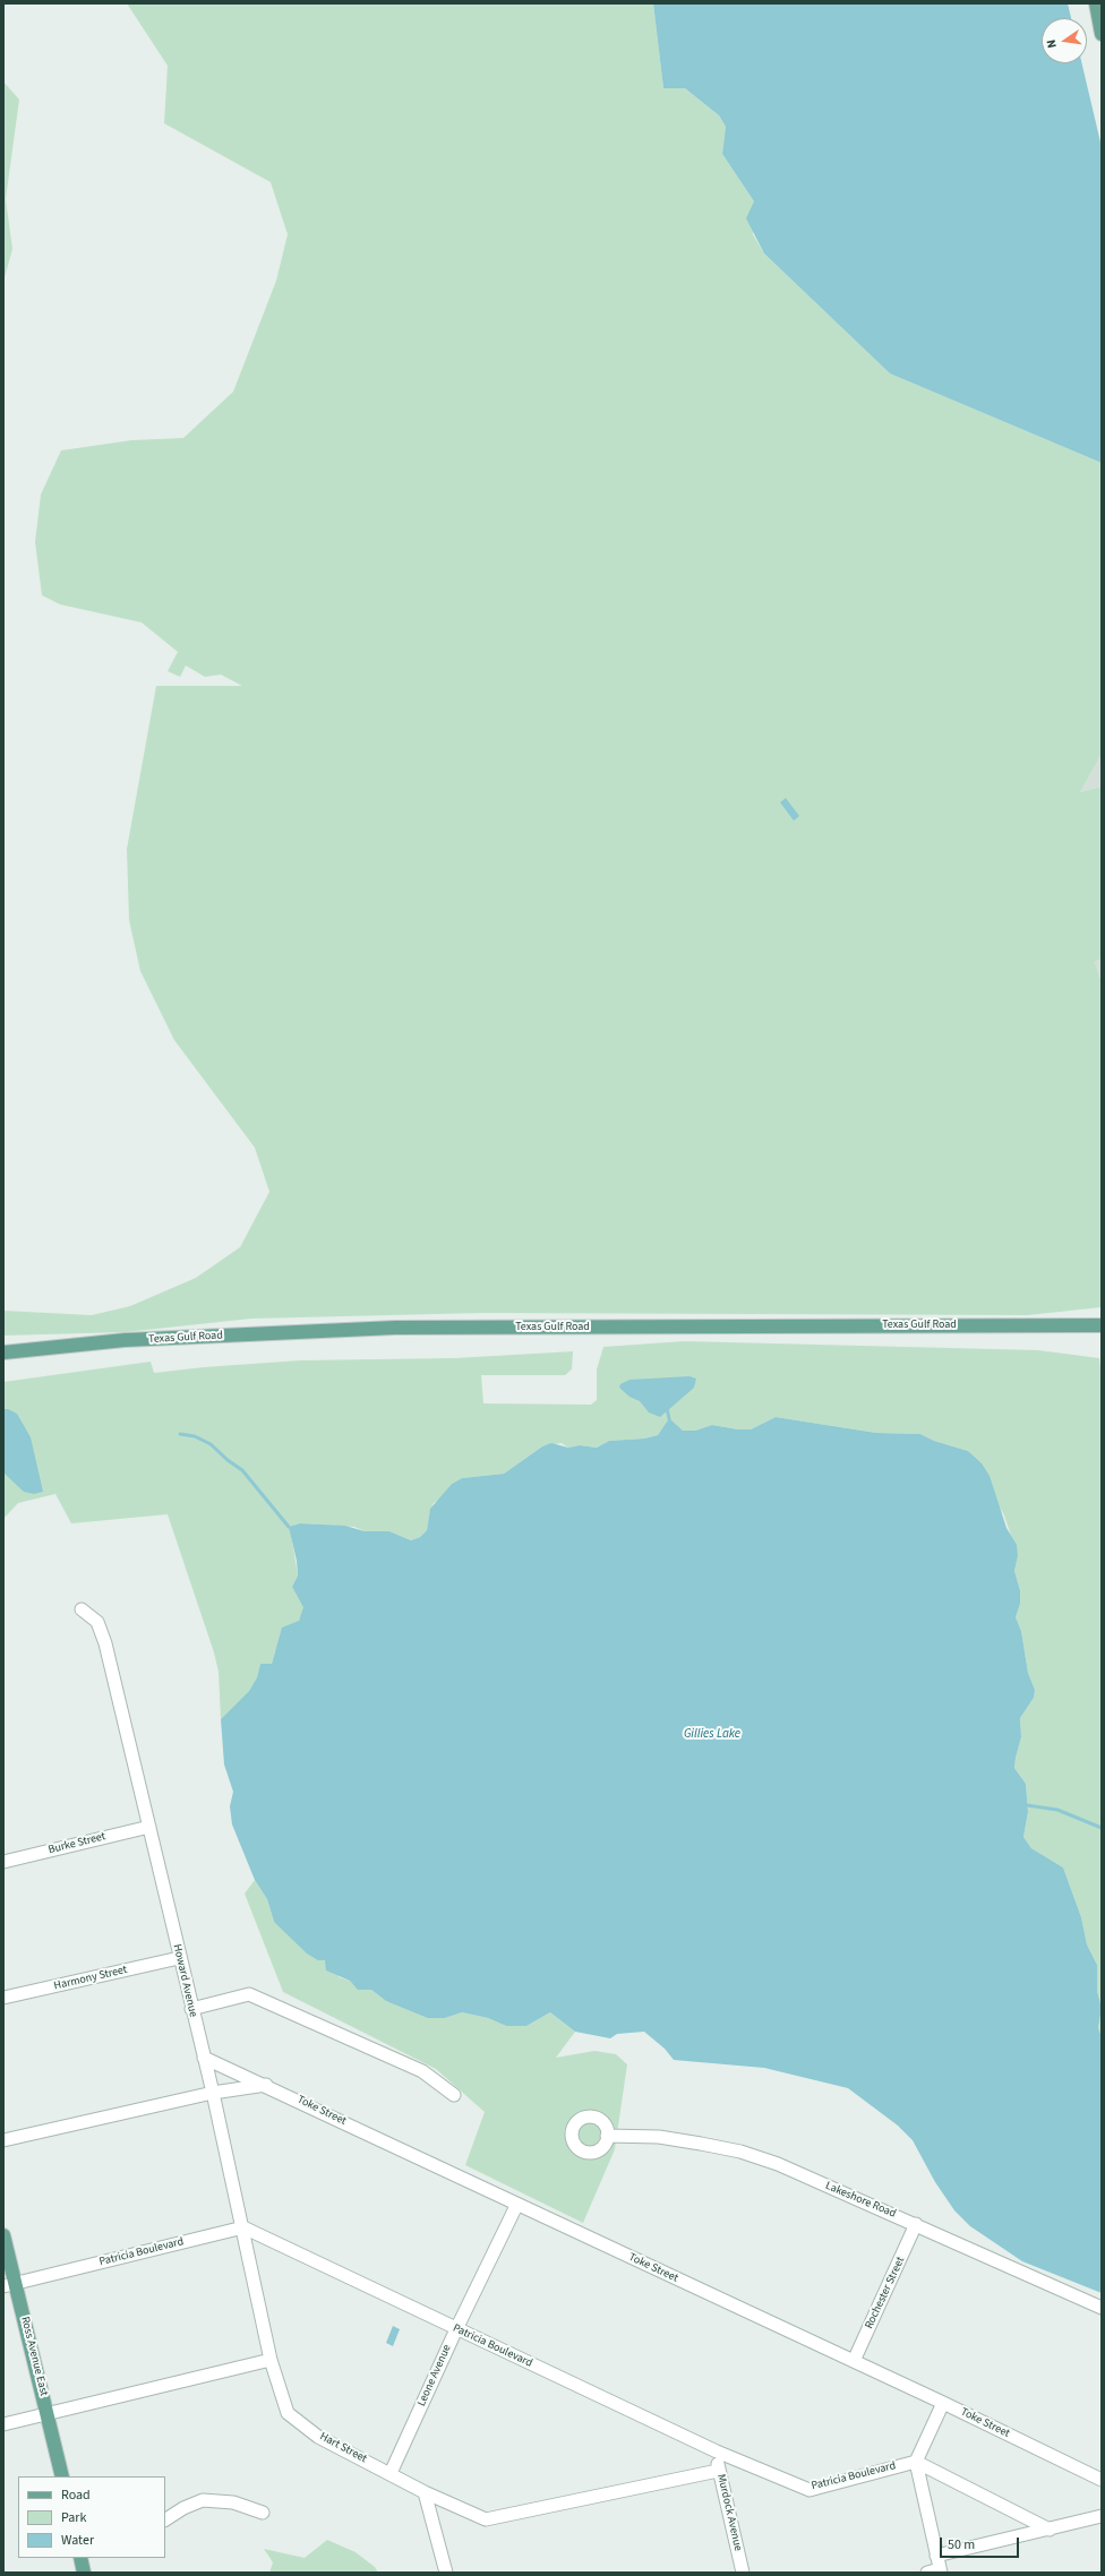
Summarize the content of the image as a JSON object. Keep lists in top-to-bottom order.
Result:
{
  "streets": {
    "main road": ["Texas Gulf Road", "Ross Avenue East"],
    "street": [
      "Burke Street",
      "Harmony Street",
      "Howard Avenue",
      "Toke Street",
      "Lakeshore Road",
      "Patricia Boulevard",
      "Rochester Street",
      "Leone Avenue",
      "Hart Street",
      "Murdock Avenue"
    ]
  },
  "crossings": [
    ["Burke Street", "Howard Avenue"],
    ["Harmony Street", "Howard Avenue"],
    ["Howard Avenue", "Toke Street"],
    ["Howard Avenue", "Patricia Boulevard"],
    ["Howard Avenue", "Hart Street"],
    ["Toke Street", "Rochester Street"],
    ["Toke Street", "Leone Avenue"],
    ["Lakeshore Road", "Rochester Street"],
    ["Patricia Boulevard", "Ross Avenue East"],
    ["Patricia Boulevard", "Leone Avenue"],
    ["Patricia Boulevard", "Murdock Avenue"],
    ["Leone Avenue", "Hart Street"],
    ["Hart Street", "Murdock Avenue"]
  ],
  "water": ["Gillies Lake"],
  "legend": ["Road", "Park", "Water"],
  "scale_bar": "50 m",
  "north": "left"
}
